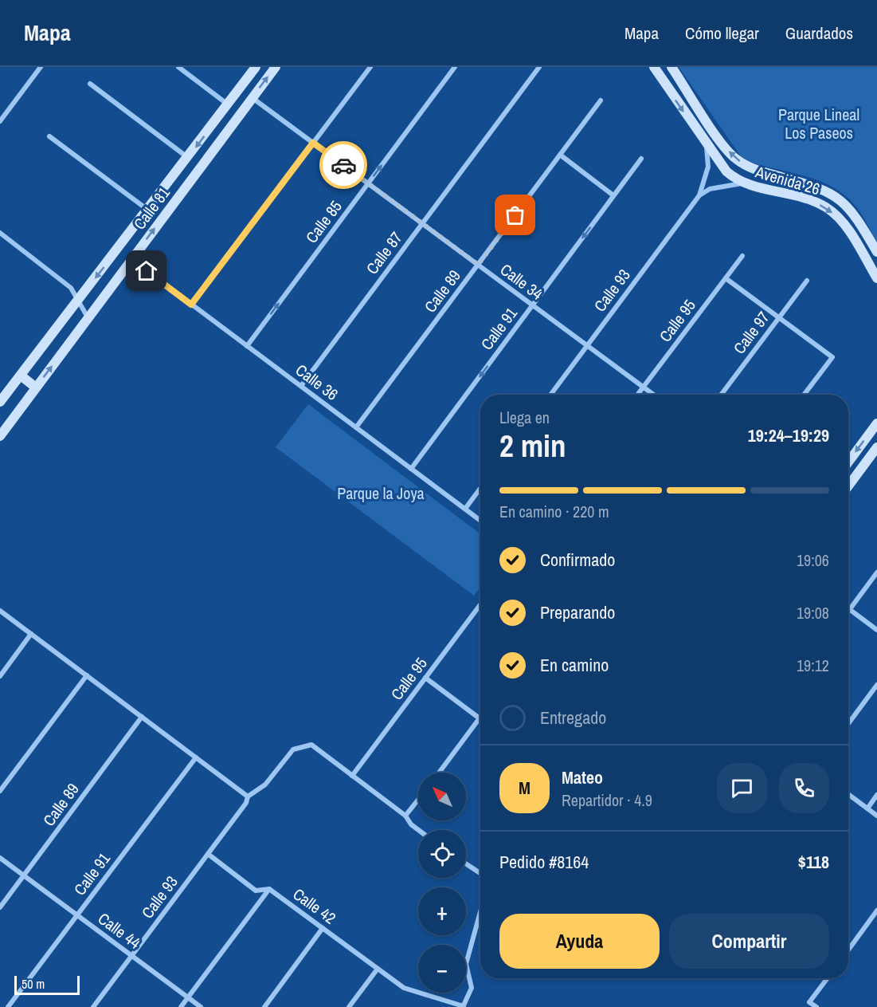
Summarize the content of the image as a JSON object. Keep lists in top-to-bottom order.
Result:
{
  "streets": {
    "main road": ["Avenida 26", "Calle 81"],
    "street": [
      "Calle 85",
      "Calle 87",
      "Calle 34",
      "Calle 93",
      "Calle 89",
      "Calle 95",
      "Calle 91",
      "Calle 97",
      "Calle 36",
      "Calle 42",
      "Calle 44"
    ]
  },
  "crossings": [
    ["Avenida 26", "Calle 93"],
    ["Calle 81", "Calle 34"],
    ["Calle 81", "Calle 36"],
    ["Calle 85", "Calle 34"],
    ["Calle 85", "Calle 36"],
    ["Calle 87", "Calle 34"],
    ["Calle 87", "Calle 36"],
    ["Calle 34", "Calle 93"],
    ["Calle 34", "Calle 89"],
    ["Calle 34", "Calle 95"],
    ["Calle 34", "Calle 91"],
    ["Calle 93", "Calle 42"],
    ["Calle 93", "Calle 44"],
    ["Calle 89", "Calle 36"],
    ["Calle 89", "Calle 44"],
    ["Calle 91", "Calle 36"],
    ["Calle 91", "Calle 44"]
  ],
  "one_way": ["Calle 85", "Calle 91"],
  "parks": ["Parque Lineal Los Paseos", "Parque la Joya"],
  "scale_bar": "50 m",
  "north": "top left",
  "page": {
    "header": "Mapa",
    "nav": ["Mapa", "Cómo llegar", "Guardados"],
    "heading": ["2 min", "Llega en", "19:24–19:29"],
    "panel": [
      "Mateo",
      "Repartidor · 4.9",
      "Pedido #8164",
      "$118"
    ],
    "bar": "En camino · 220 m",
    "list": [
      ["Confirmado", "19:06"],
      ["Preparando", "19:08"],
      ["En camino", "19:12"],
      "Entregado"
    ],
    "round": "M",
    "map_buttons": ["+", "−"],
    "buttons": ["Ayuda", "Compartir"],
    "scale": "50 m"
  }
}
